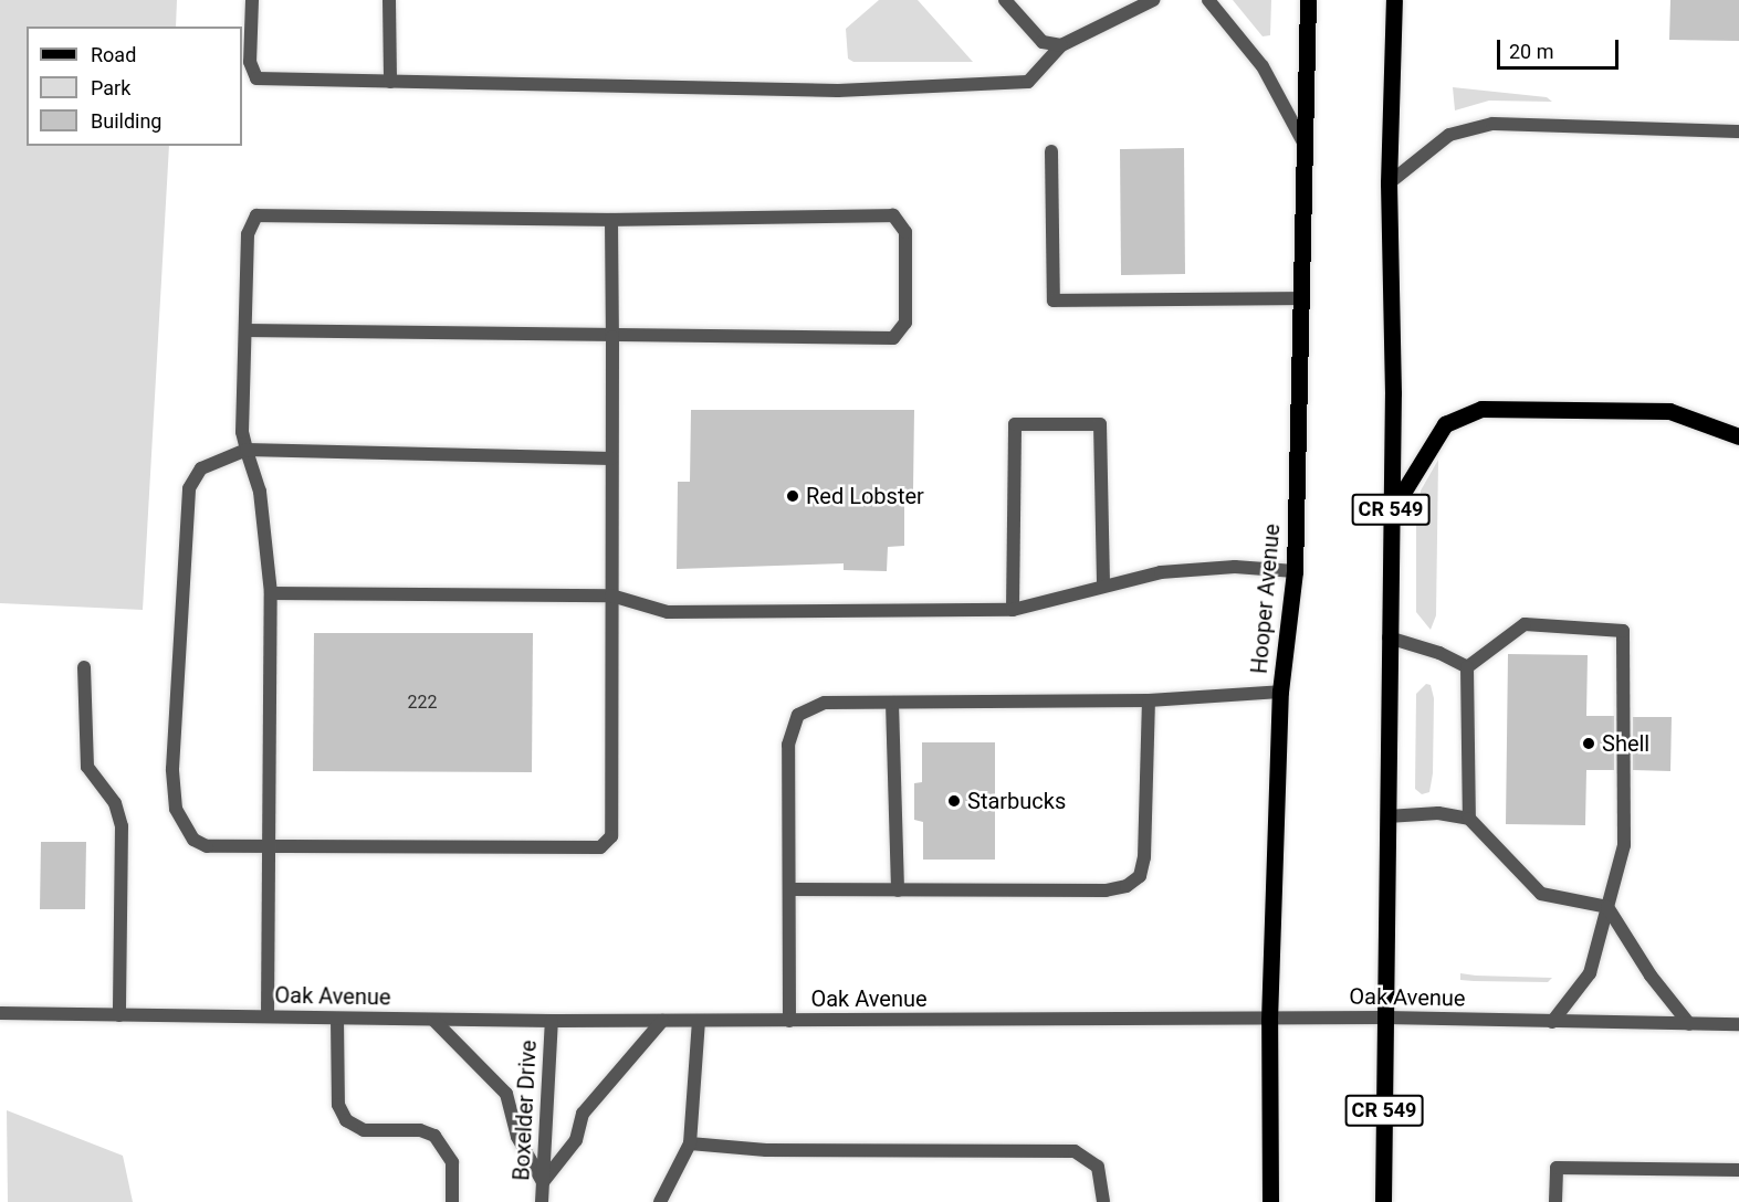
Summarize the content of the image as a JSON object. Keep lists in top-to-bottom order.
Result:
{
  "streets": {
    "main road": ["CR 549", "Hooper Avenue"],
    "street": ["Oak Avenue", "Boxelder Drive"]
  },
  "crossings": [
    ["CR 549", "Oak Avenue"],
    ["Hooper Avenue", "Oak Avenue"],
    ["Oak Avenue", "Boxelder Drive"]
  ],
  "places": ["Red Lobster", "Shell", "Starbucks"],
  "house_numbers": ["222"],
  "legend": ["Road", "Park", "Building"],
  "scale_bar": "20 m"
}
